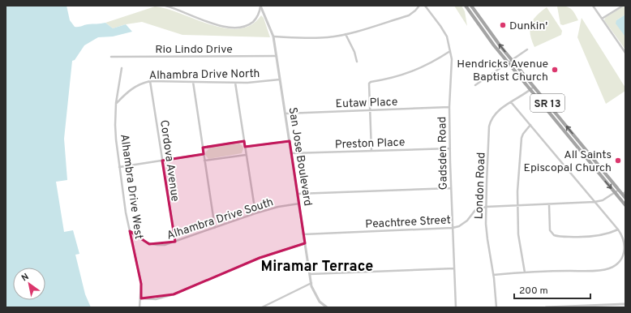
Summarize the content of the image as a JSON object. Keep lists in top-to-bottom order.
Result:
{
  "streets": {
    "main road": ["SR 13"],
    "street": [
      "Rio Lindo Drive",
      "Alhambra Drive North",
      "Eutaw Place",
      "Preston Place",
      "Gadsden Road",
      "San Jose Boulevard",
      "Cordova Avenue",
      "London Road",
      "Alhambra Drive West",
      "Alhambra Drive South",
      "Peachtree Street"
    ]
  },
  "crossings": [
    ["Rio Lindo Drive", "San Jose Boulevard"],
    ["Alhambra Drive North", "San Jose Boulevard"],
    ["Alhambra Drive North", "Cordova Avenue"],
    ["Alhambra Drive North", "Alhambra Drive West"],
    ["Eutaw Place", "Gadsden Road"],
    ["Eutaw Place", "San Jose Boulevard"],
    ["SR 13", "London Road"],
    ["SR 13", "Peachtree Street"],
    ["Preston Place", "Gadsden Road"],
    ["Preston Place", "San Jose Boulevard"],
    ["Gadsden Road", "Peachtree Street"],
    ["San Jose Boulevard", "Alhambra Drive South"],
    ["San Jose Boulevard", "Peachtree Street"],
    ["Cordova Avenue", "Alhambra Drive South"],
    ["London Road", "Peachtree Street"],
    ["Alhambra Drive West", "Alhambra Drive South"]
  ],
  "districts": ["Miramar Terrace"],
  "places": ["Dunkin'", "Hendricks Avenue Baptist Church", "All Saints Episcopal Church"],
  "scale_bar": "200 m",
  "north": "top left"
}
